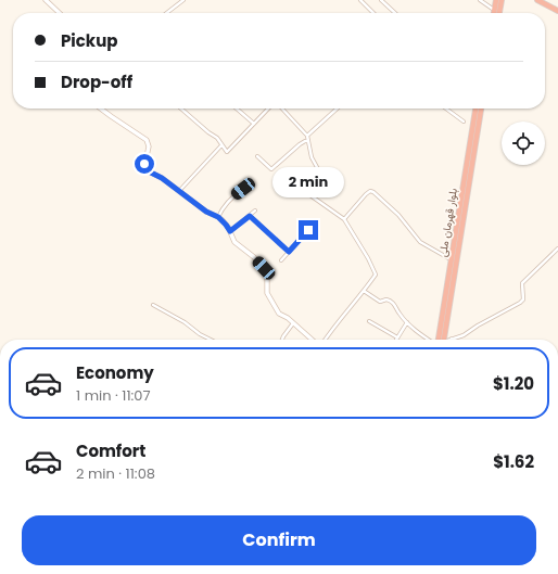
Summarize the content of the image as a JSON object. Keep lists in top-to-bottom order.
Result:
{
  "streets": {
    "highway": ["بلوار قهرمان ملی"]
  },
  "page": {
    "banner": ["Pickup", "Drop-off"],
    "bubble": "2 min",
    "list": [
      {
        "name": "Economy",
        "note": "1 min · 11:07",
        "value": "$1.20"
      },
      {
        "name": "Comfort",
        "note": "2 min · 11:08",
        "value": "$1.62"
      }
    ],
    "buttons": "Confirm"
  }
}
